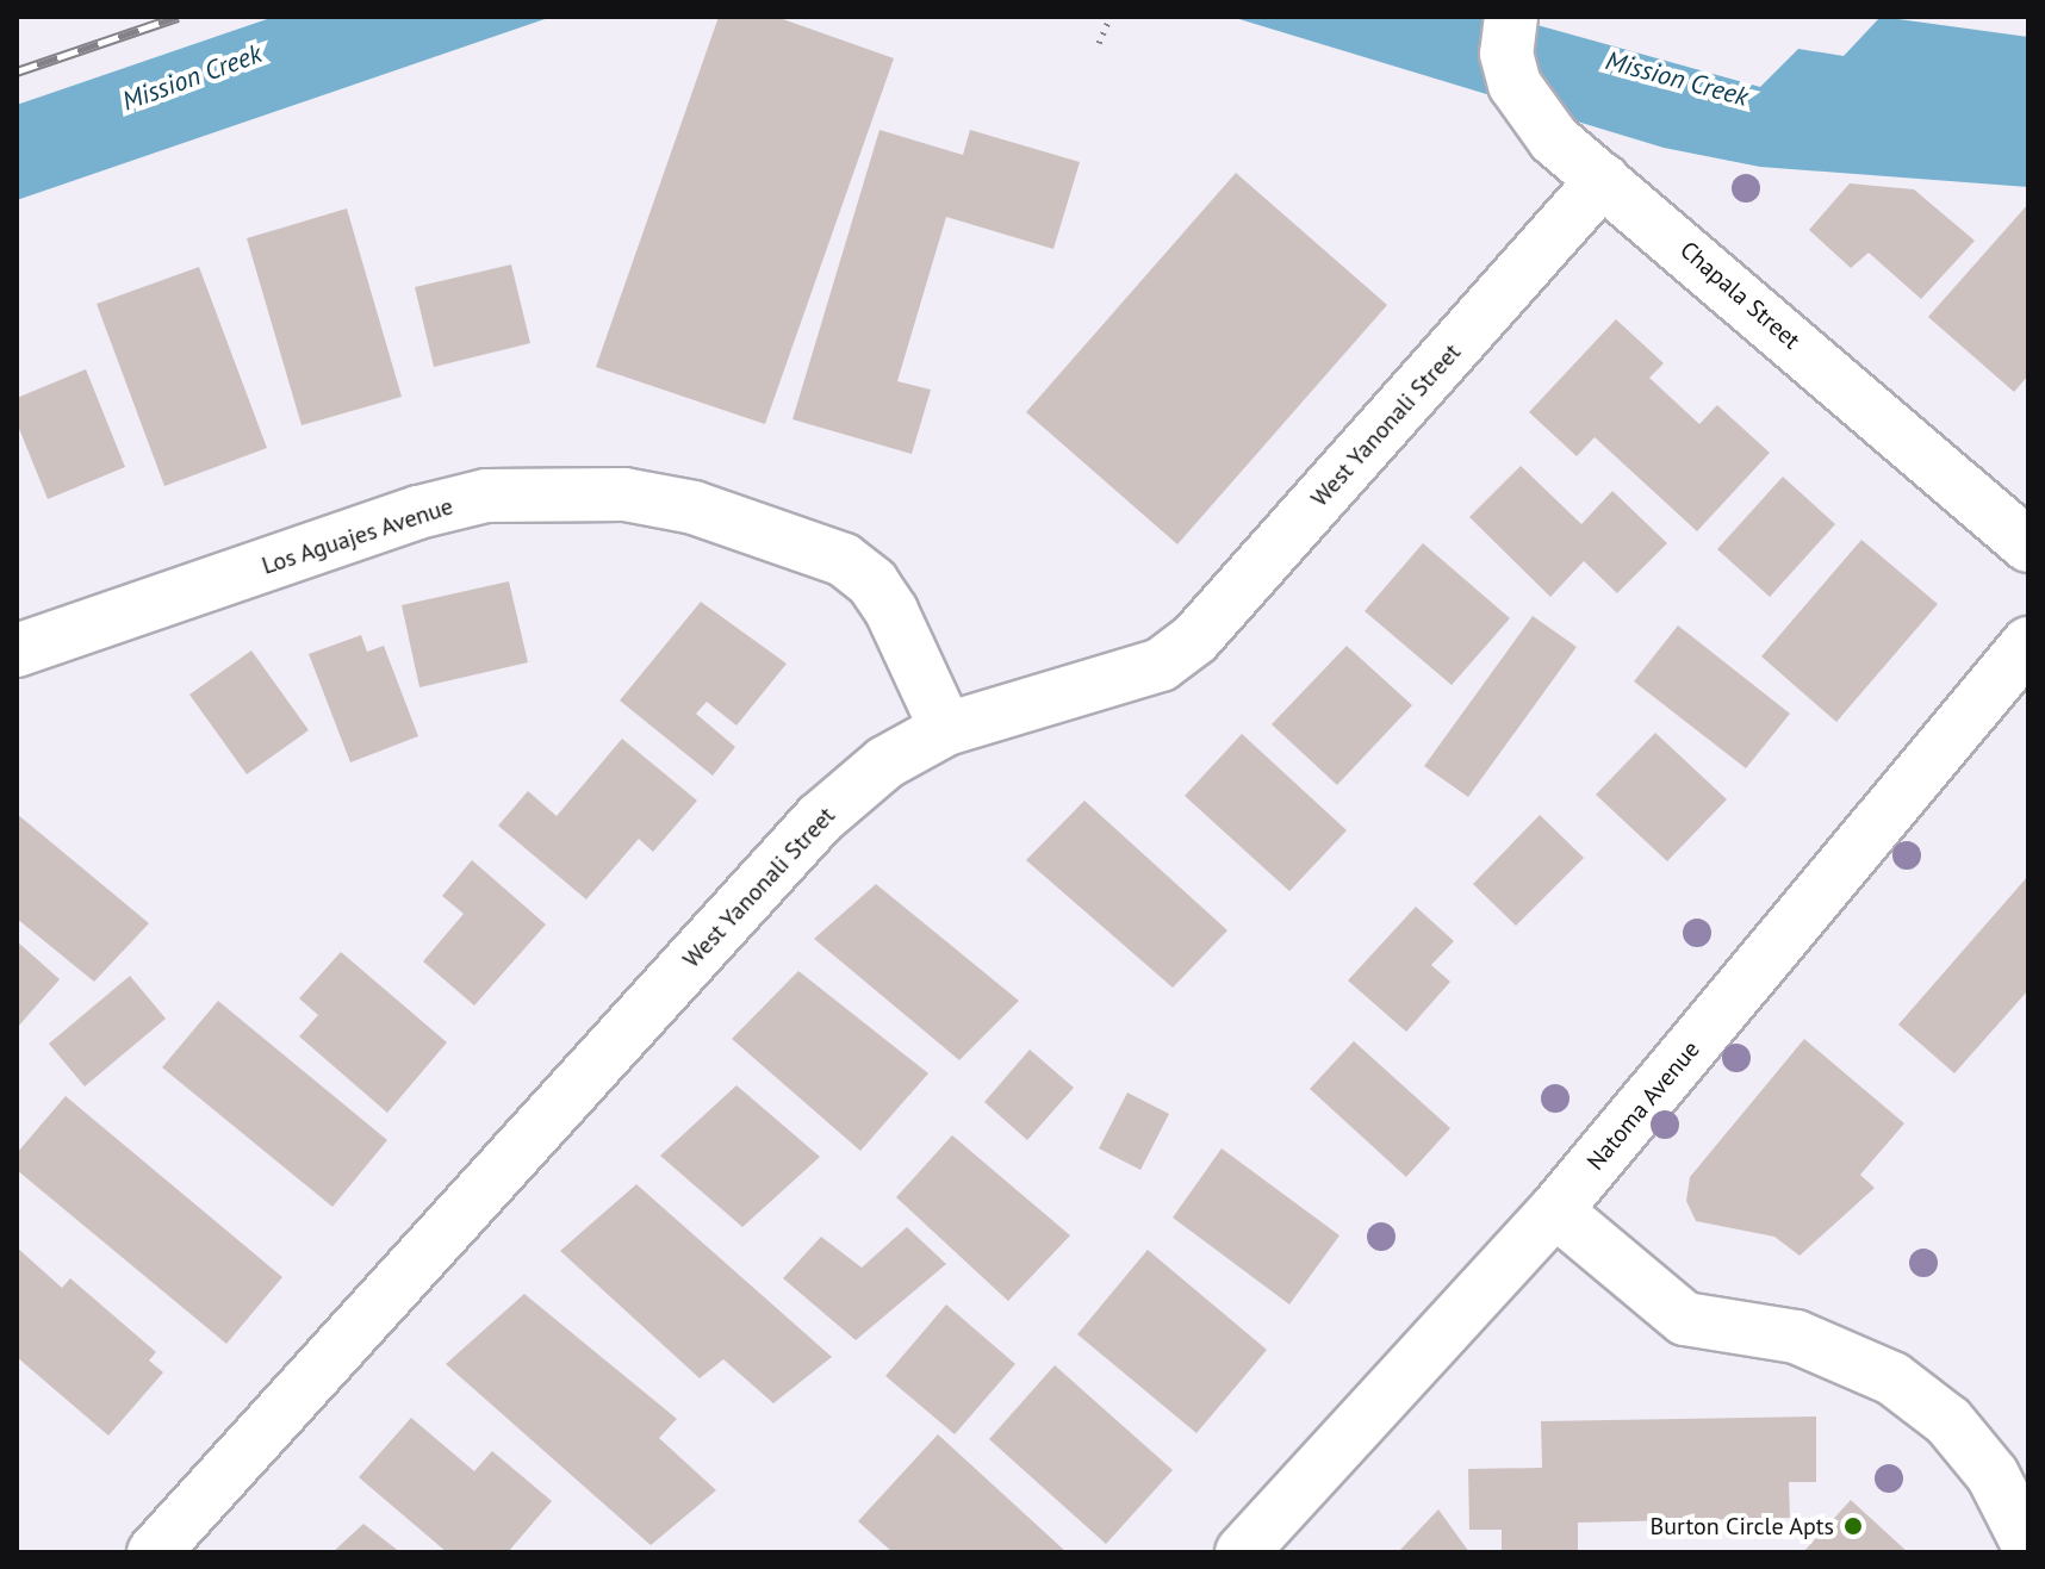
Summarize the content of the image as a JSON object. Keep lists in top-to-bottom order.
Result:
{
  "streets": {
    "street": [
      "Chapala Street",
      "West Yanonali Street",
      "Los Aguajes Avenue",
      "Natoma Avenue"
    ]
  },
  "crossings": [
    ["Chapala Street", "West Yanonali Street"],
    ["West Yanonali Street", "Los Aguajes Avenue"]
  ],
  "water": ["Mission Creek"],
  "places": ["Burton Circle Apts"]
}
